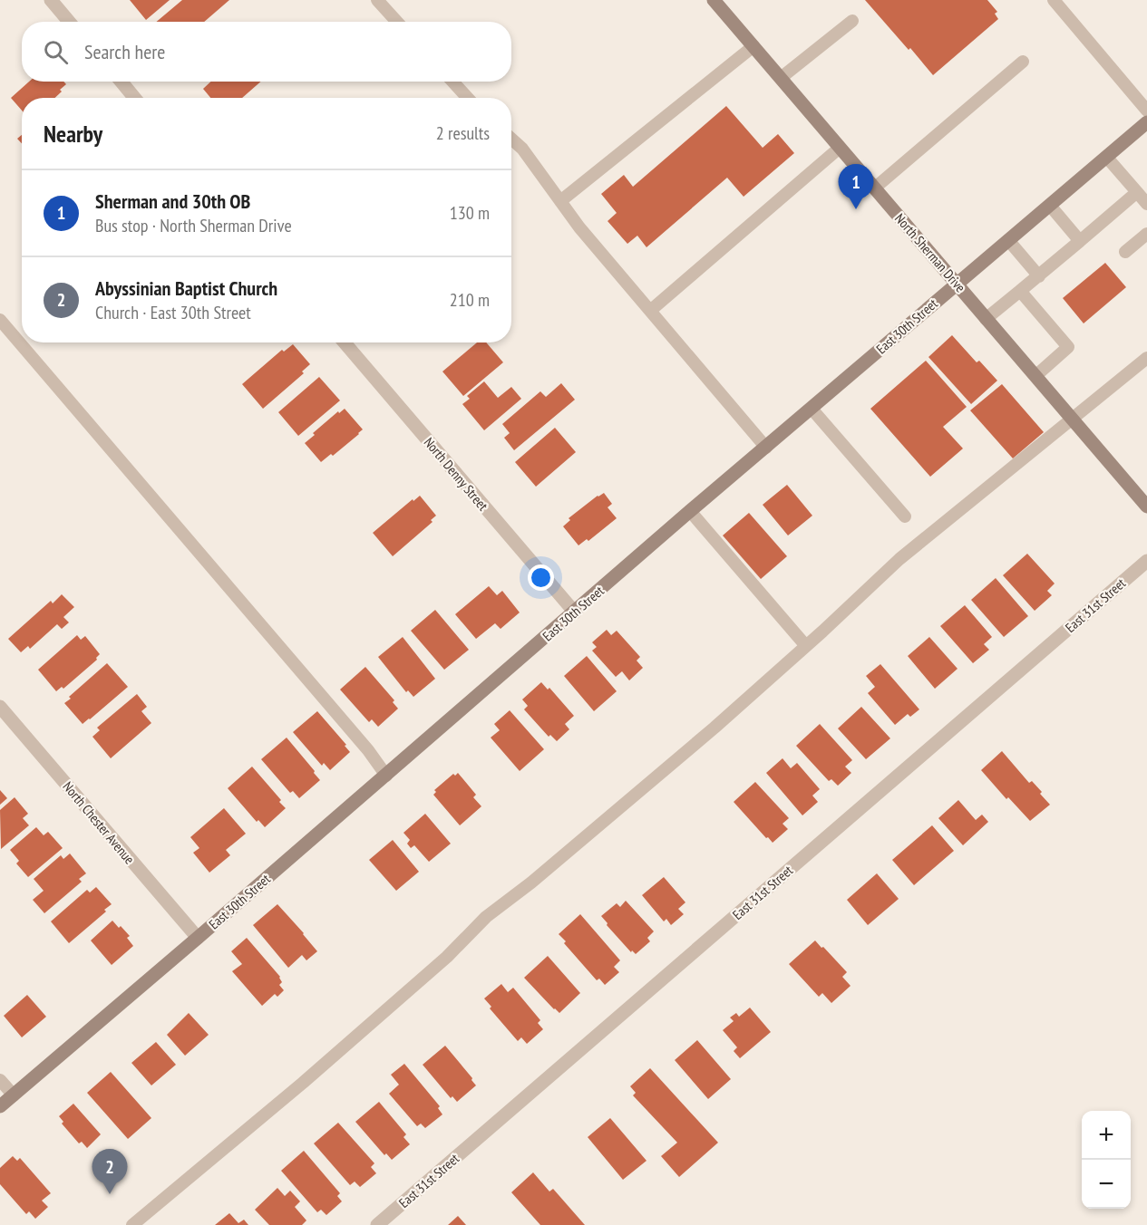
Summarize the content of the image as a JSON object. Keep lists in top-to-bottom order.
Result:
{
  "streets": {
    "main road": ["North Sherman Drive", "East 30th Street"],
    "street": ["North Denny Street", "East 31st Street", "North Chester Avenue"]
  },
  "crossings": [
    ["North Sherman Drive", "East 30th Street"],
    ["East 30th Street", "North Denny Street"],
    ["East 30th Street", "North Chester Avenue"]
  ],
  "page": {
    "search": "Search here",
    "heading": ["Nearby", "2 results"],
    "pins": ["1", "2"],
    "list": [
      {
        "mark": "1",
        "name": "Sherman and 30th OB",
        "note": "Bus stop · North Sherman Drive",
        "value": "130 m"
      },
      {
        "mark": "2",
        "name": "Abyssinian Baptist Church",
        "note": "Church · East 30th Street",
        "value": "210 m"
      }
    ],
    "map_buttons": ["+", "−"]
  }
}
